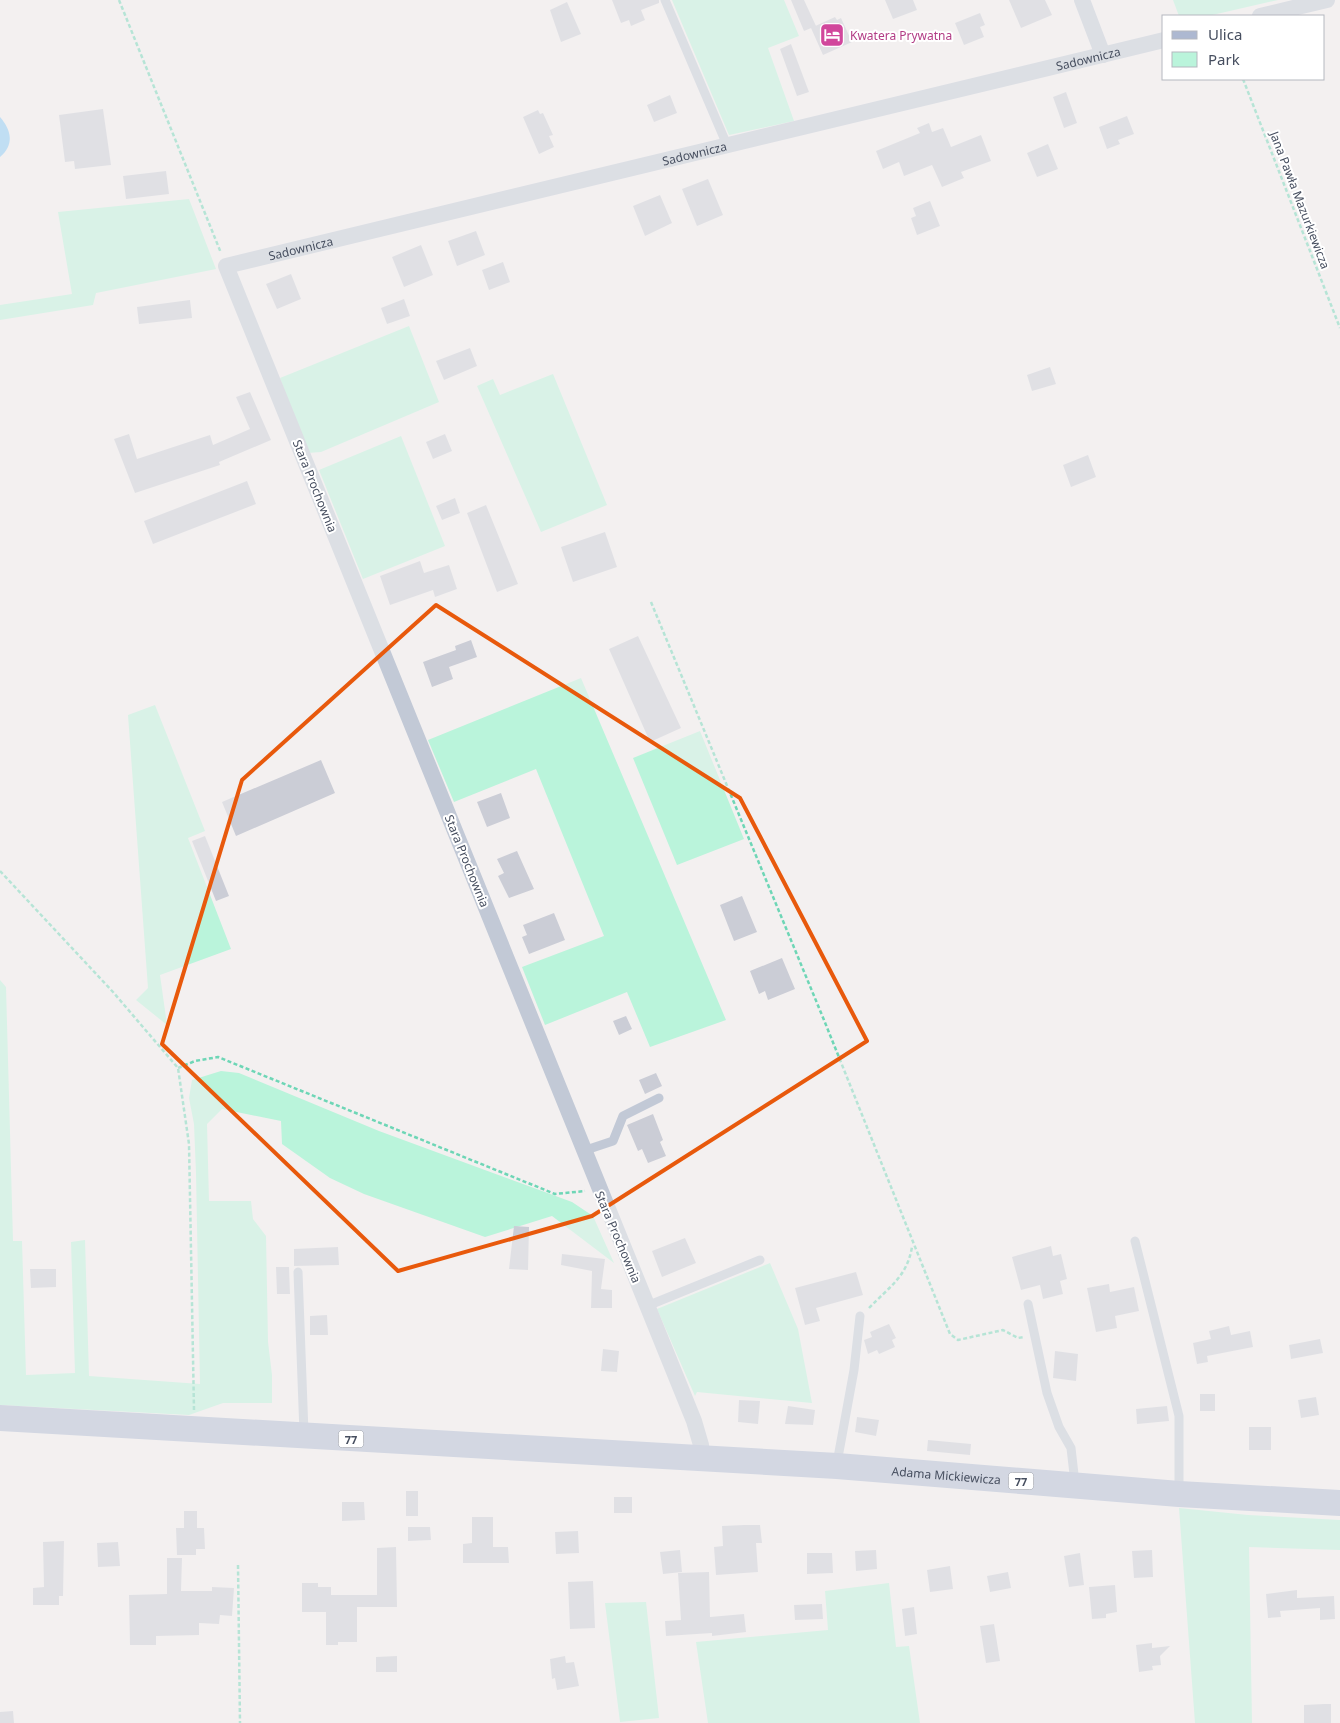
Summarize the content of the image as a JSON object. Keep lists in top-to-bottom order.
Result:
{
  "streets": {
    "main road": ["77", "Adama Mickiewicza"],
    "street": ["Sadownicza", "Stara Prochownia"],
    "path": ["Jana Pawła Mazurkiewicza"]
  },
  "crossings": [
    ["Sadownicza", "Stara Prochownia"],
    ["Stara Prochownia", "77"],
    ["Stara Prochownia", "Adama Mickiewicza"],
    ["77", "Adama Mickiewicza"]
  ],
  "places": {
    "hotel": ["Kwatera Prywatna"]
  },
  "legend": ["Ulica", "Park"]
}
